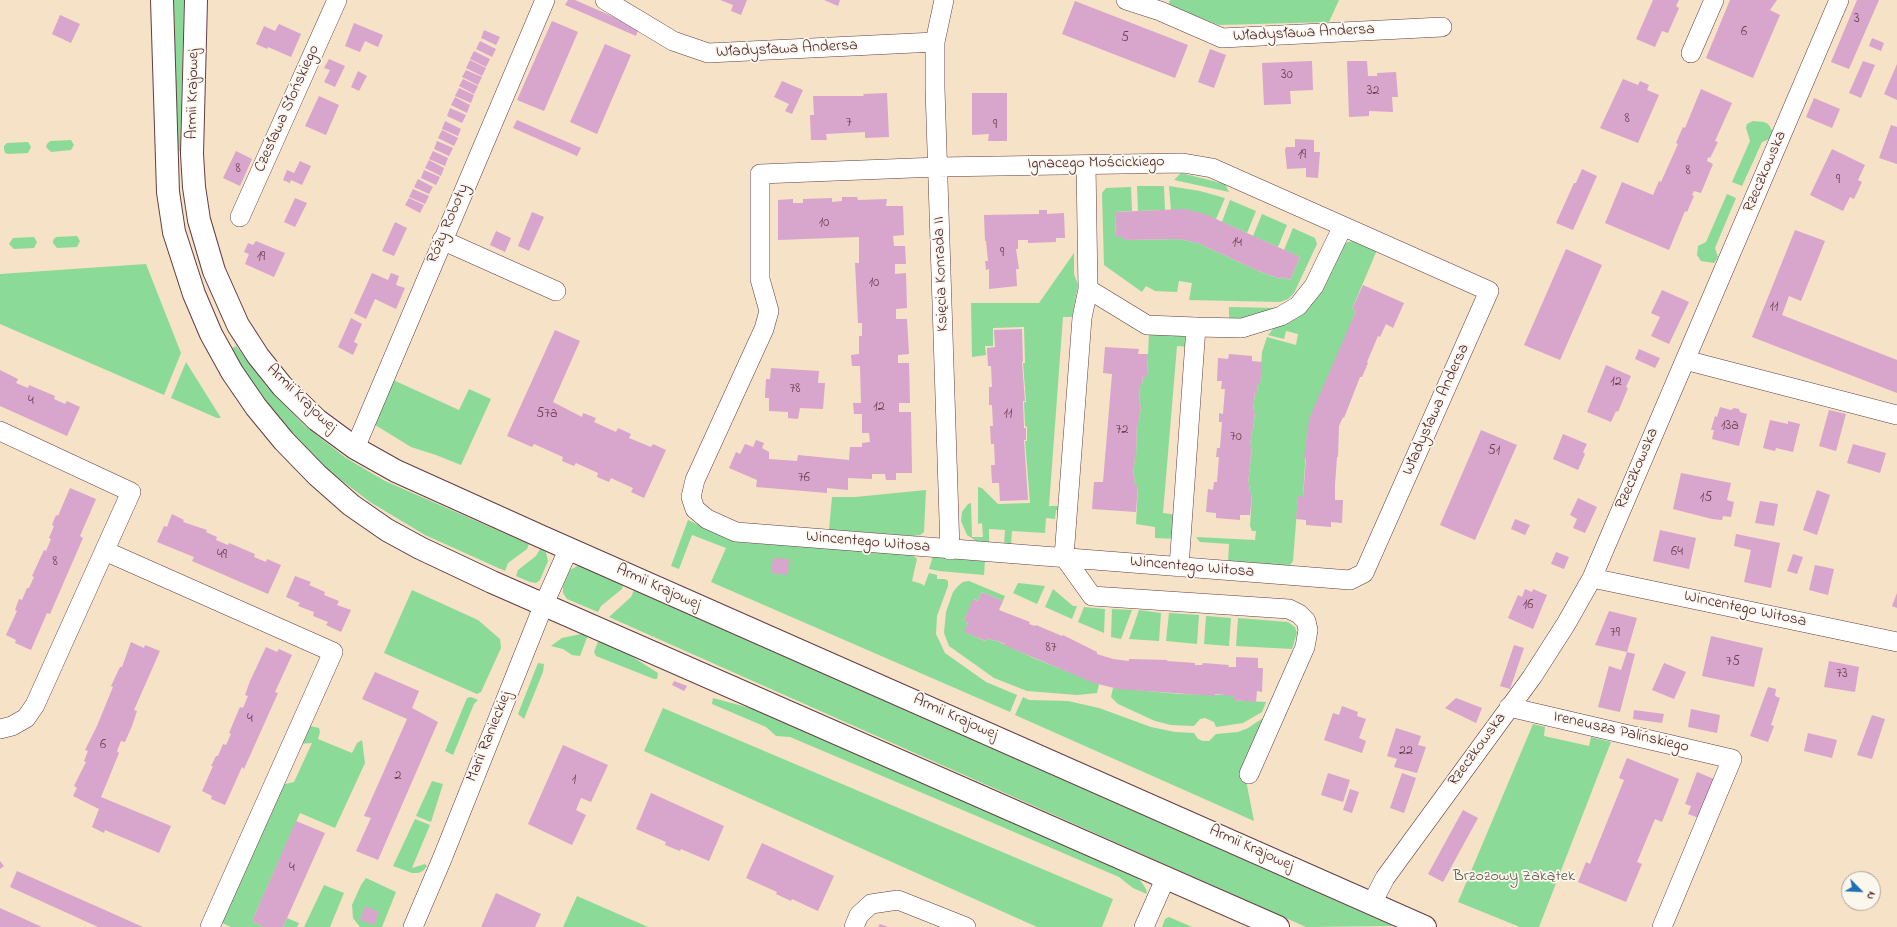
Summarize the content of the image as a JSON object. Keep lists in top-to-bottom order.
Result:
{
  "streets": {
    "main road": ["Armii Krajowej"],
    "street": [
      "Władysława Andersa",
      "Czesława Słońskiego",
      "Ignacego Mościckiego",
      "Rzeczkowska",
      "Róży Roboty",
      "Księcia Konrada II",
      "Wincentego Witosa",
      "Ireneusza Palińskiego",
      "Marii Ranieckiej"
    ]
  },
  "crossings": [
    ["Władysława Andersa", "Ignacego Mościckiego"],
    ["Władysława Andersa", "Księcia Konrada II"],
    ["Władysława Andersa", "Wincentego Witosa"],
    ["Armii Krajowej", "Rzeczkowska"],
    ["Armii Krajowej", "Róży Roboty"],
    ["Armii Krajowej", "Marii Ranieckiej"],
    ["Ignacego Mościckiego", "Księcia Konrada II"],
    ["Ignacego Mościckiego", "Wincentego Witosa"],
    ["Rzeczkowska", "Wincentego Witosa"],
    ["Rzeczkowska", "Ireneusza Palińskiego"],
    ["Księcia Konrada II", "Wincentego Witosa"]
  ],
  "parks": ["Brzozowy Zakątek"],
  "house_numbers": [
    "3",
    "6",
    "5",
    "30",
    "32",
    "8",
    "7",
    "9",
    "19",
    "8",
    "8",
    "9",
    "10",
    "14",
    "9",
    "19",
    "10",
    "11",
    "12",
    "78",
    "4",
    "12",
    "57a",
    "11",
    "13a",
    "72",
    "70",
    "51",
    "76",
    "15",
    "64",
    "49",
    "8",
    "16",
    "79",
    "87",
    "75",
    "73",
    "4",
    "6",
    "22",
    "2",
    "1",
    "4"
  ],
  "north": "bottom right"
}
